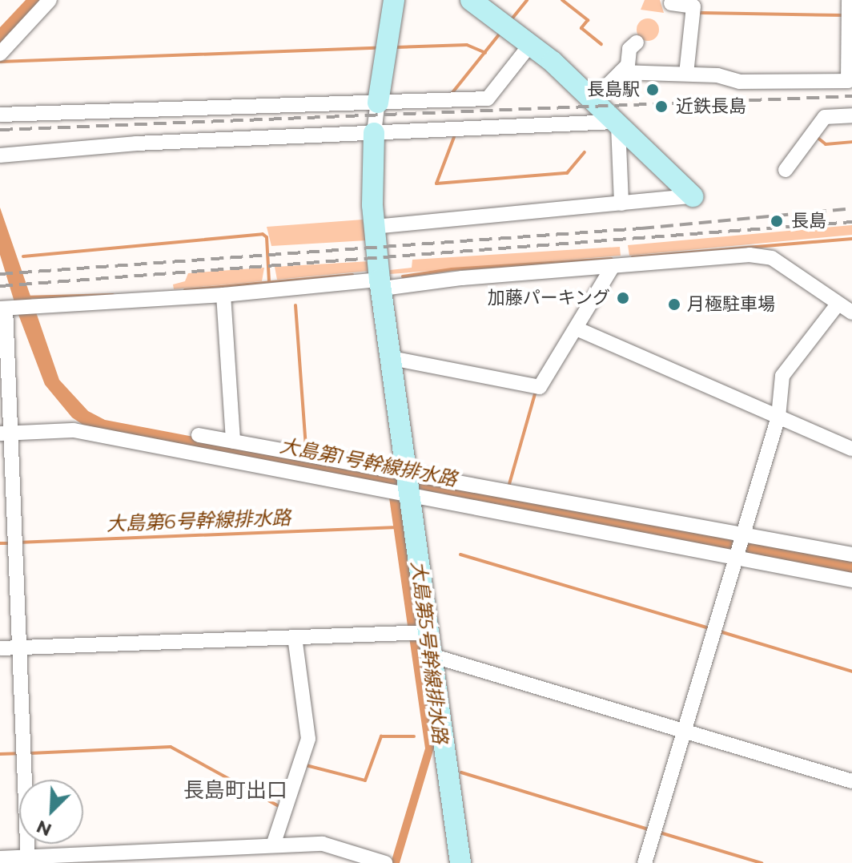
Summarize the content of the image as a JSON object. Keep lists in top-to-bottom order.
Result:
{
  "districts": ["長島町出口"],
  "water": ["大島第1号幹線排水路", "大島第6号幹線排水路", "大島第5号幹線排水路"],
  "places": [
    "長島駅",
    "近鉄長島",
    "長島",
    "加藤パーキング",
    "月極駐車場"
  ],
  "north": "bottom left"
}
